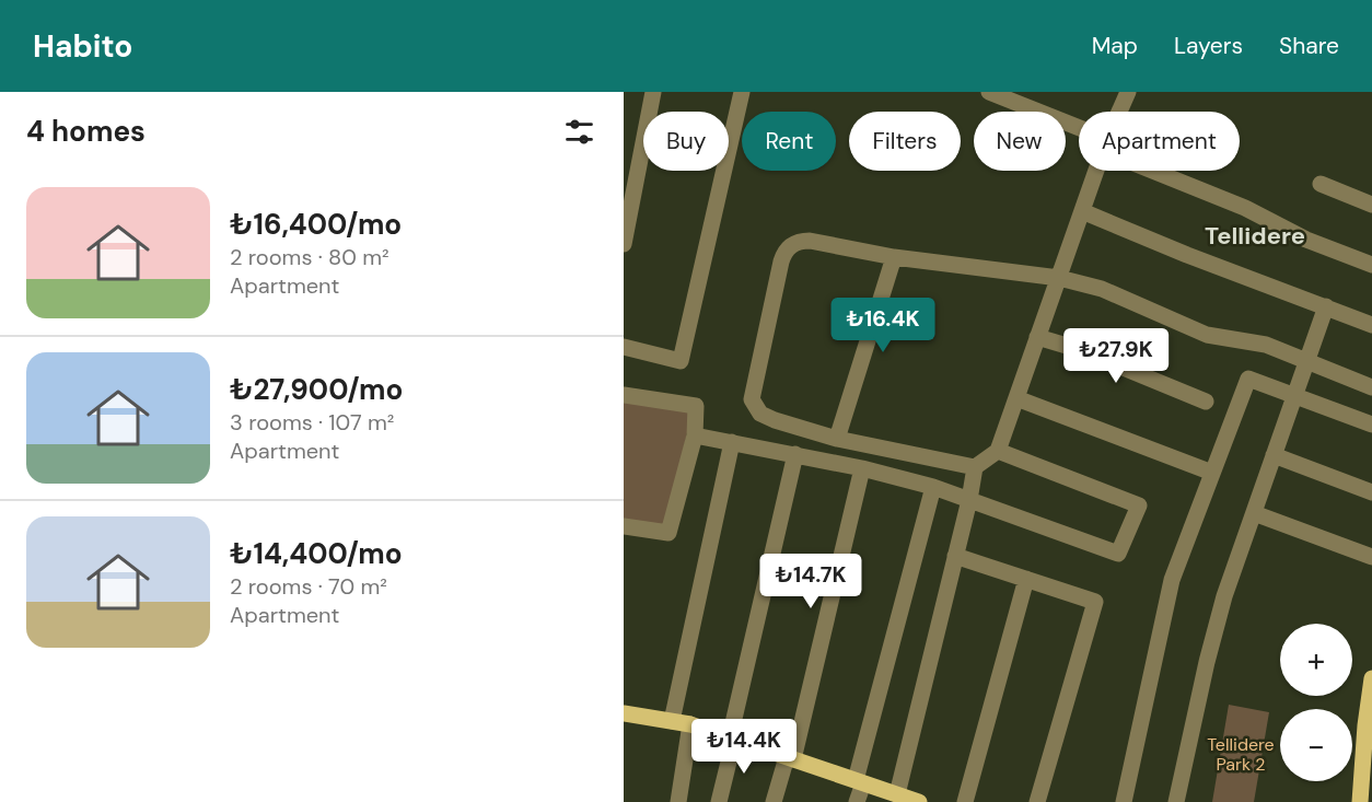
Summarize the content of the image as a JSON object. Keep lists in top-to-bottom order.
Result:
{
  "districts": ["Tellidere"],
  "parks": ["Tellidere Park 2"],
  "page": {
    "header": "Habito",
    "nav": ["Map", "Layers", "Share"],
    "heading": "4 homes",
    "chip": [
      "Buy",
      "Rent",
      "Filters",
      "New",
      "Apartment"
    ],
    "list": [
      {
        "name": "₺16,400/mo",
        "note": "2 rooms · 80 m² · Apartment"
      },
      {
        "name": "₺27,900/mo",
        "note": "3 rooms · 107 m² · Apartment"
      },
      {
        "name": "₺14,400/mo",
        "note": "2 rooms · 70 m² · Apartment"
      }
    ],
    "price": [
      "₺16.4K",
      "₺27.9K",
      "₺14.7K",
      "₺14.4K"
    ],
    "map_buttons": ["+", "−"]
  }
}
